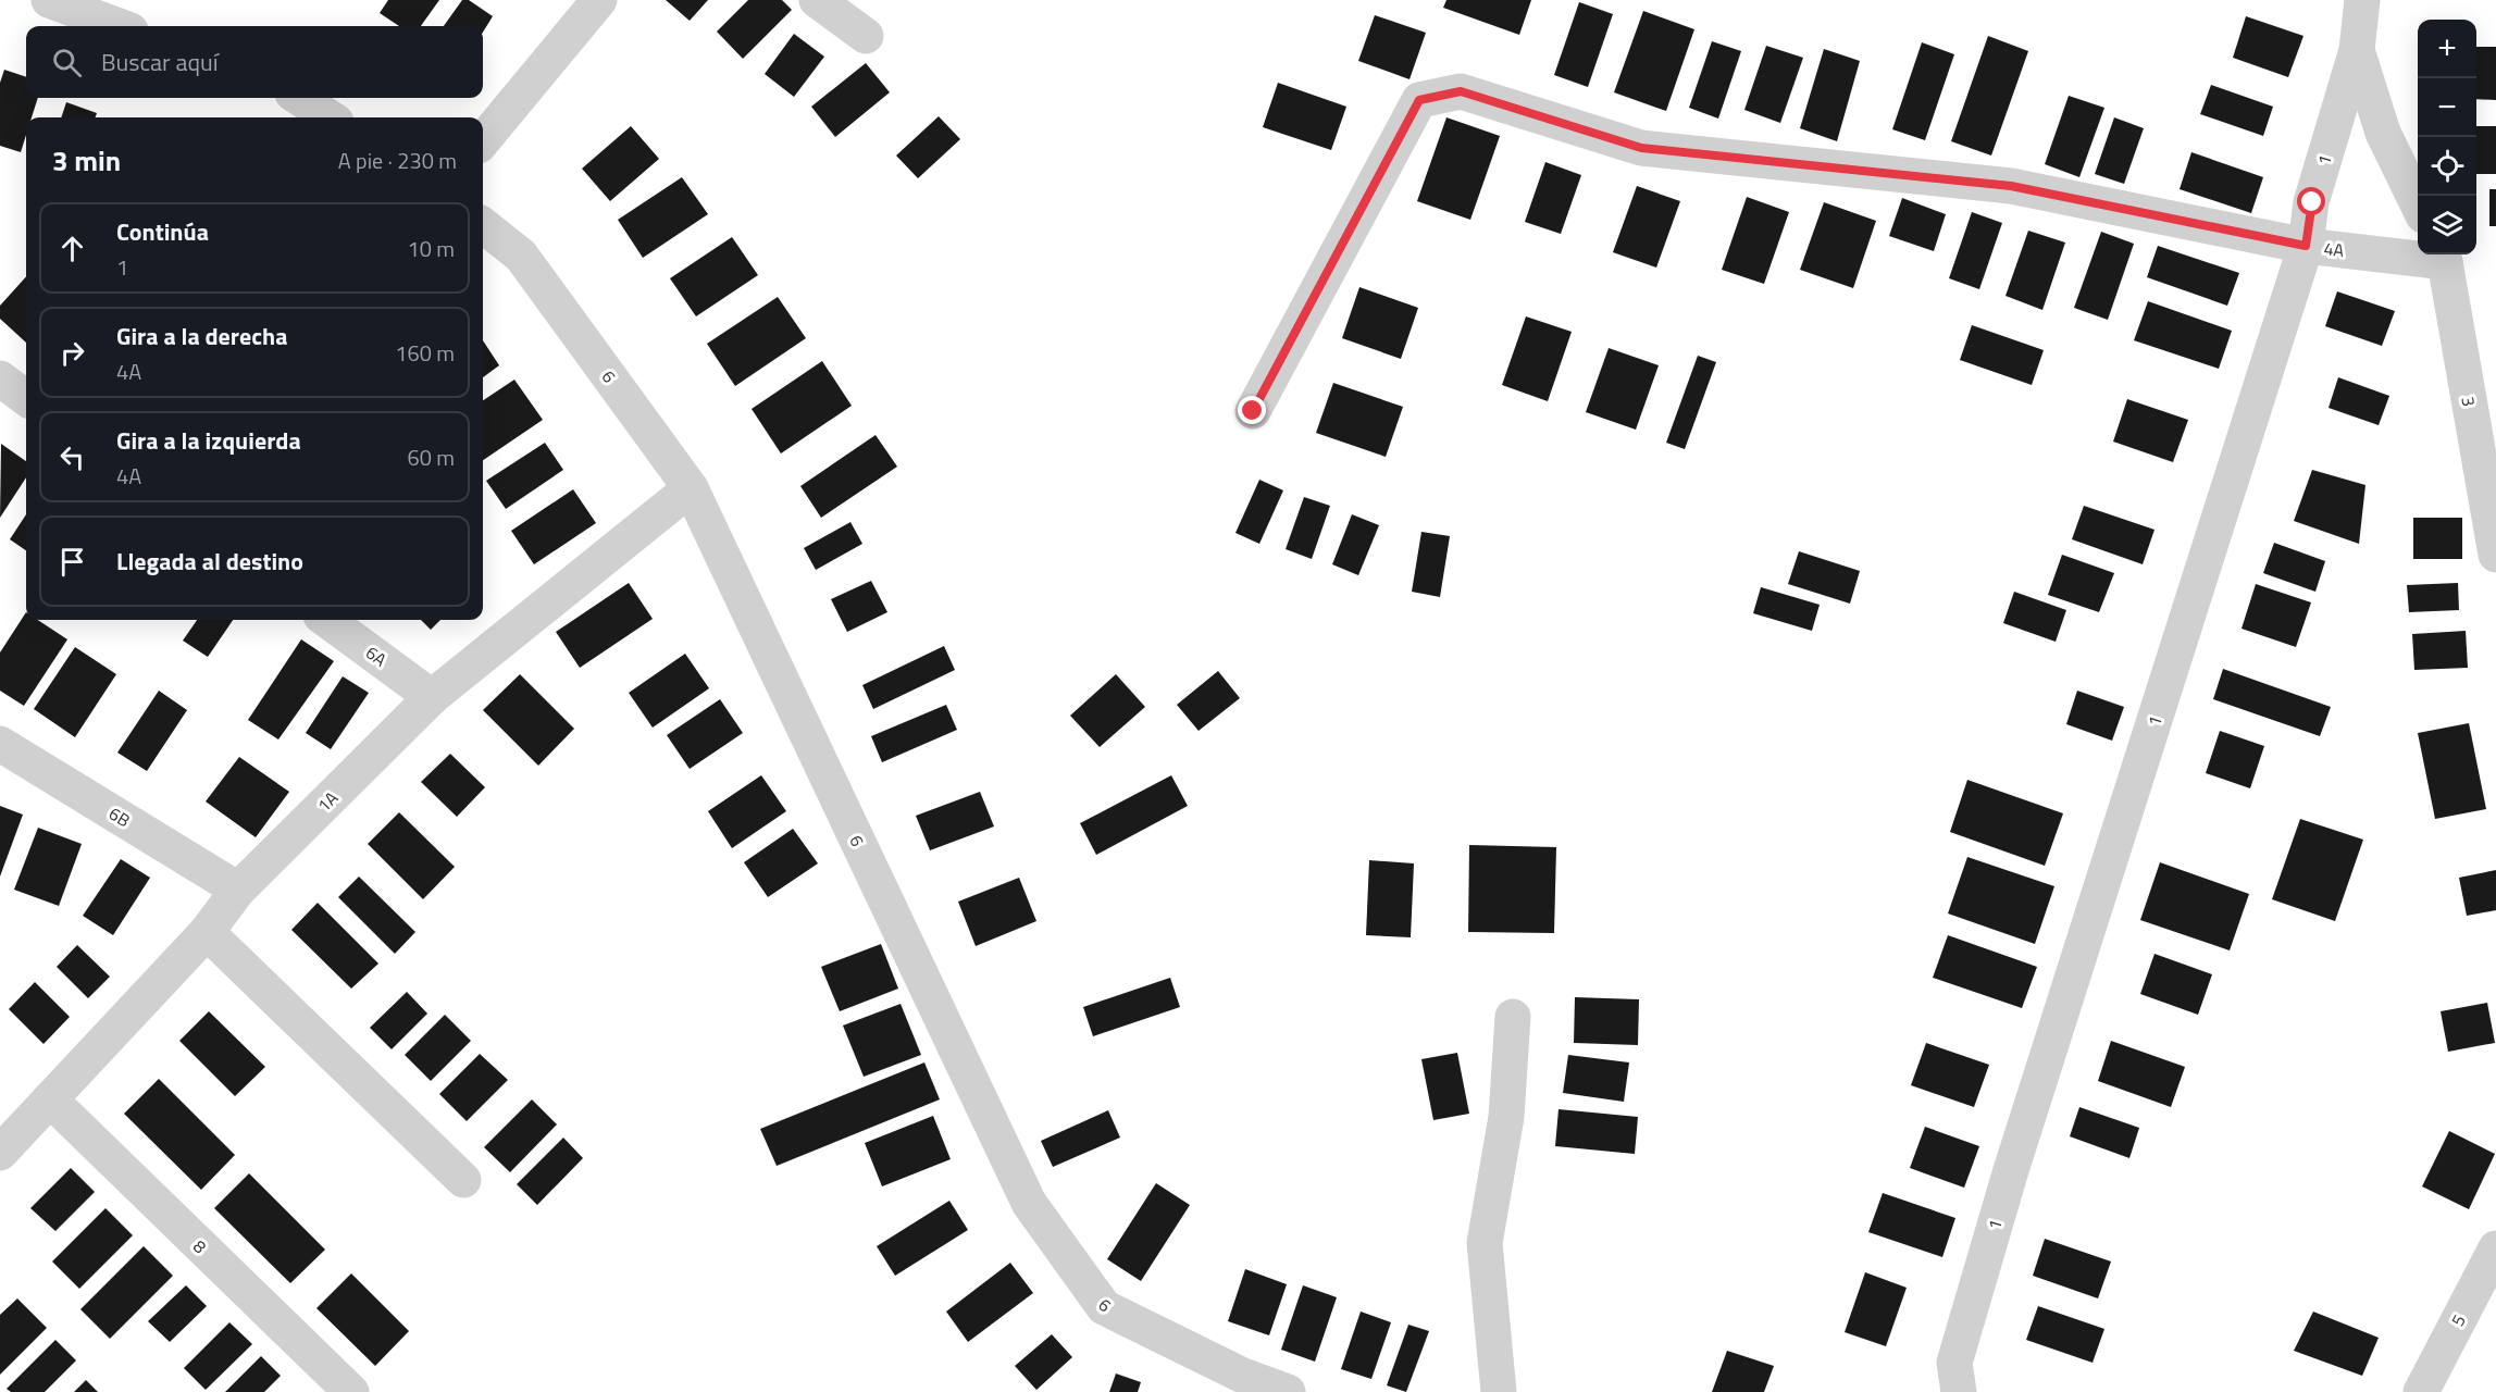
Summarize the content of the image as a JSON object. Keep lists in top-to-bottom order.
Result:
{
  "streets": {
    "street": [
      "1",
      "4A",
      "6",
      "3",
      "6A",
      "1A",
      "6B",
      "8",
      "5"
    ]
  },
  "crossings": [
    ["1", "4A"],
    ["4A", "3"],
    ["6", "1A"],
    ["6A", "1A"],
    ["1A", "6B"],
    ["1A", "8"]
  ],
  "page": {
    "map_buttons": ["+", "−"],
    "search": "Buscar aquí",
    "heading": ["3 min", "A pie · 230 m"],
    "list": [
      ["Continúa", "1", "10 m"],
      ["Gira a la derecha", "4A", "160 m"],
      ["Gira a la izquierda", "4A", "60 m"],
      "Llegada al destino"
    ]
  }
}
